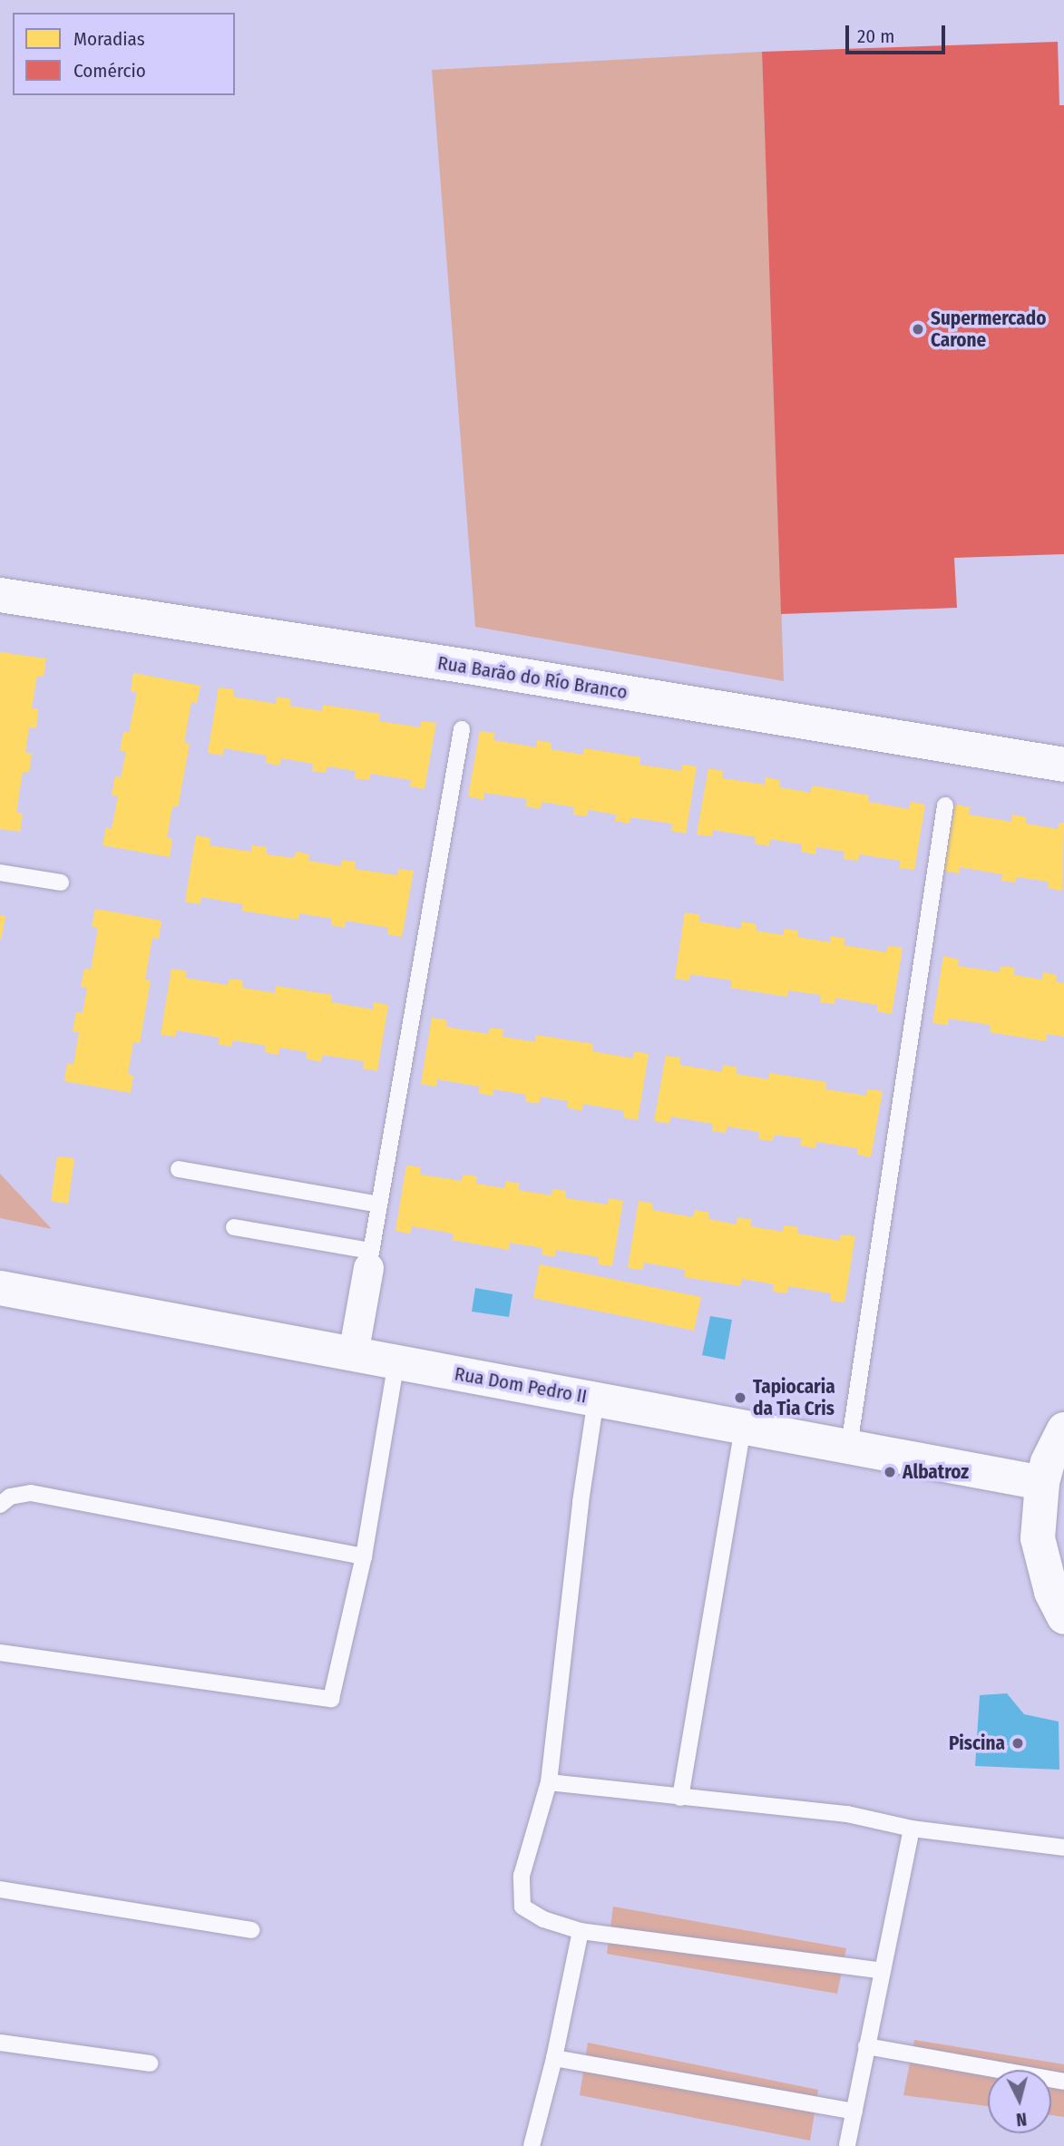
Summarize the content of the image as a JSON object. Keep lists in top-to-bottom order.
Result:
{
  "streets": {
    "street": ["Rua Barão do Río Branco", "Rua Dom Pedro II"]
  },
  "places": [
    "Supermercado Carone",
    "Tapiocaria da Tia Cris",
    "Albatroz",
    "Piscina"
  ],
  "legend": ["Moradias", "Comércio"],
  "scale_bar": "20 m",
  "north": "bottom"
}
